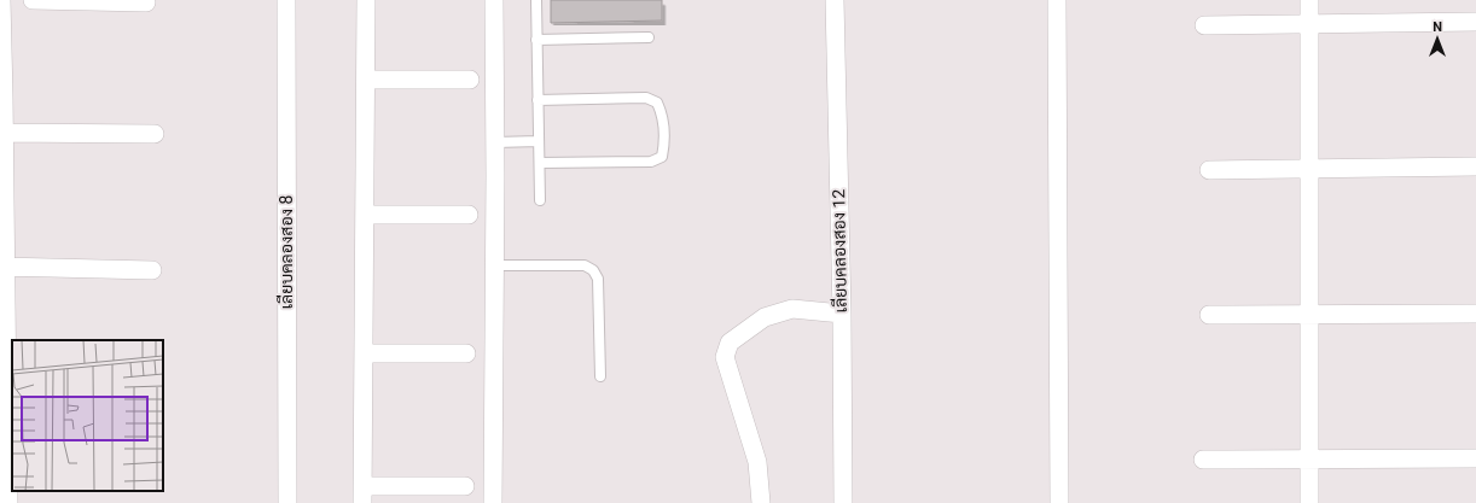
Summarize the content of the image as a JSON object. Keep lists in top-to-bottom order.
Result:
{
  "streets": {
    "street": ["เลียบคลองสอง 12", "เลียบคลองสอง 8"]
  },
  "north": "top"
}
